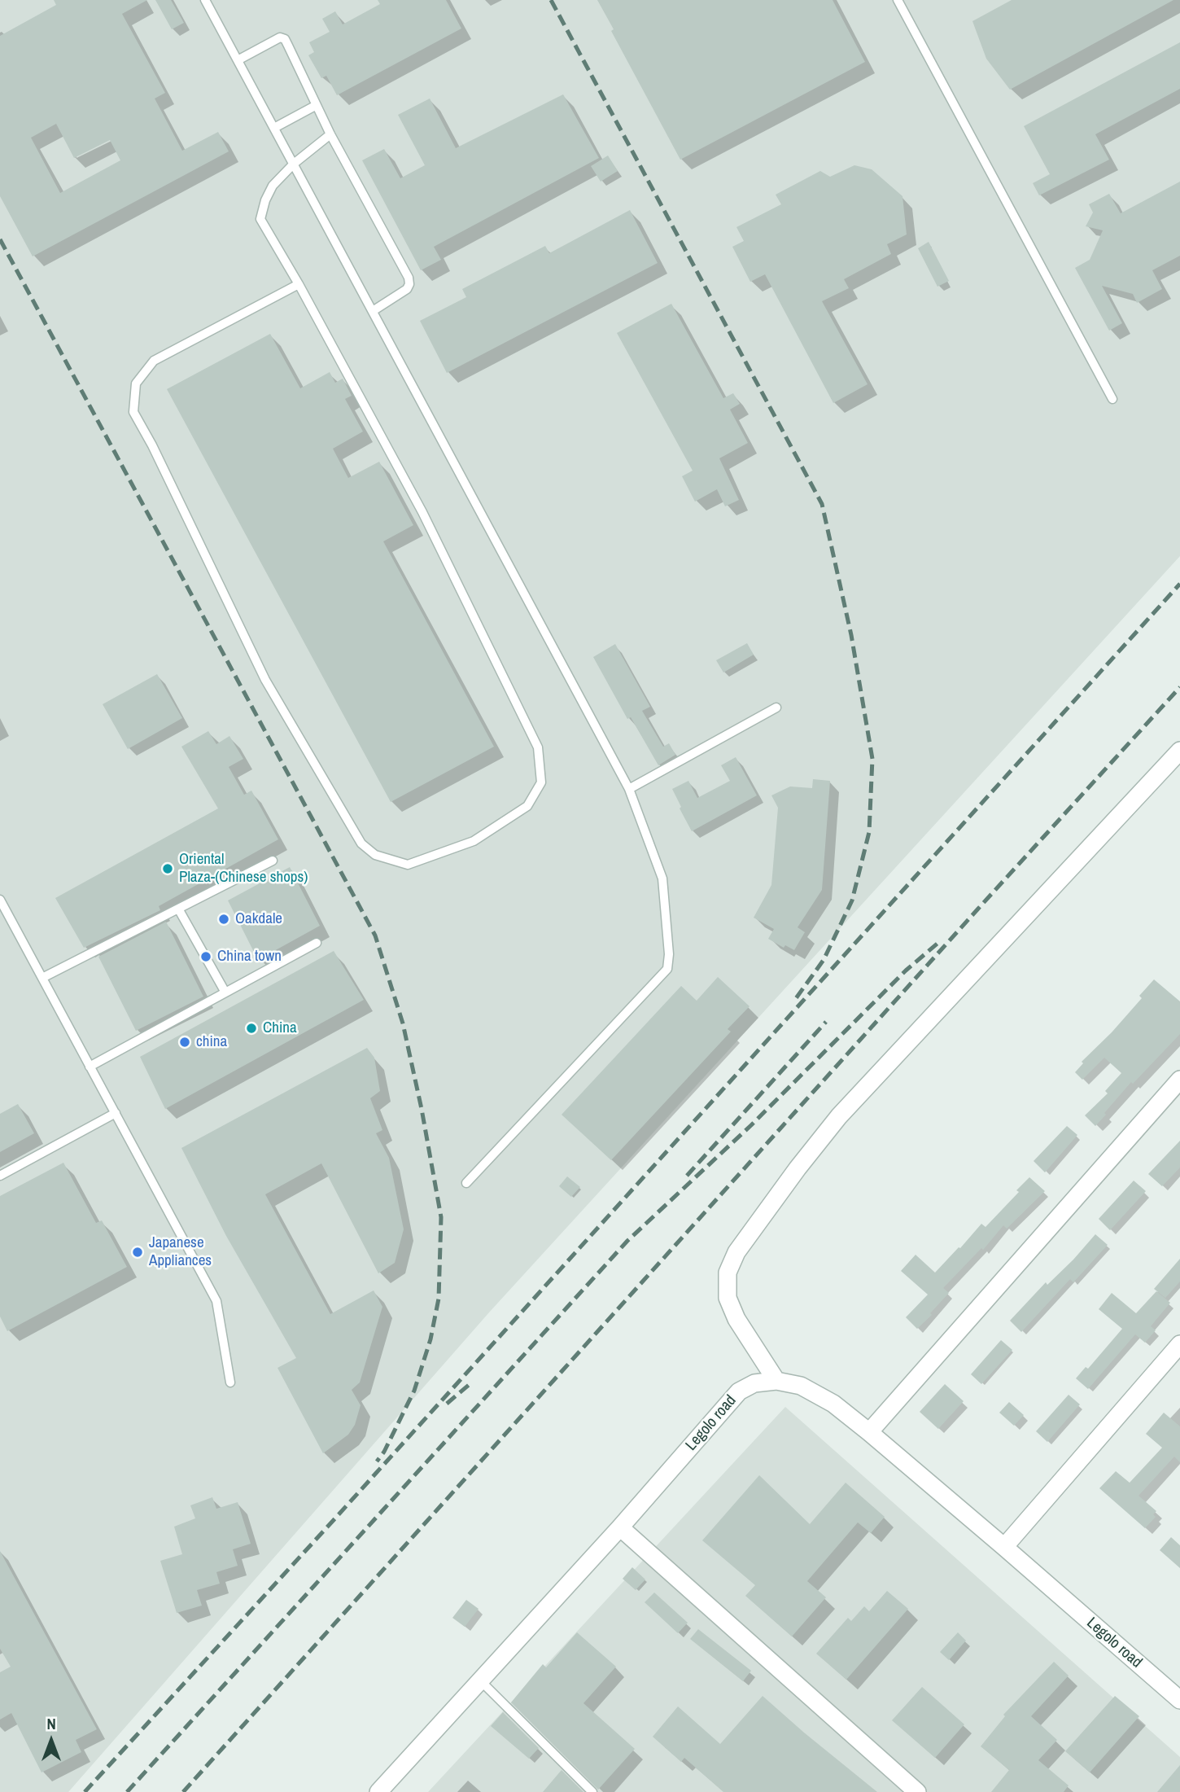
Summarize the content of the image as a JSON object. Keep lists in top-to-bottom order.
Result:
{
  "streets": {
    "street": ["Legolo road"]
  },
  "places": [
    "Oriental Plaza-(Chinese shops)",
    "Oakdale",
    "China town",
    "China",
    "china",
    "Japanese Appliances"
  ],
  "north": "top"
}
